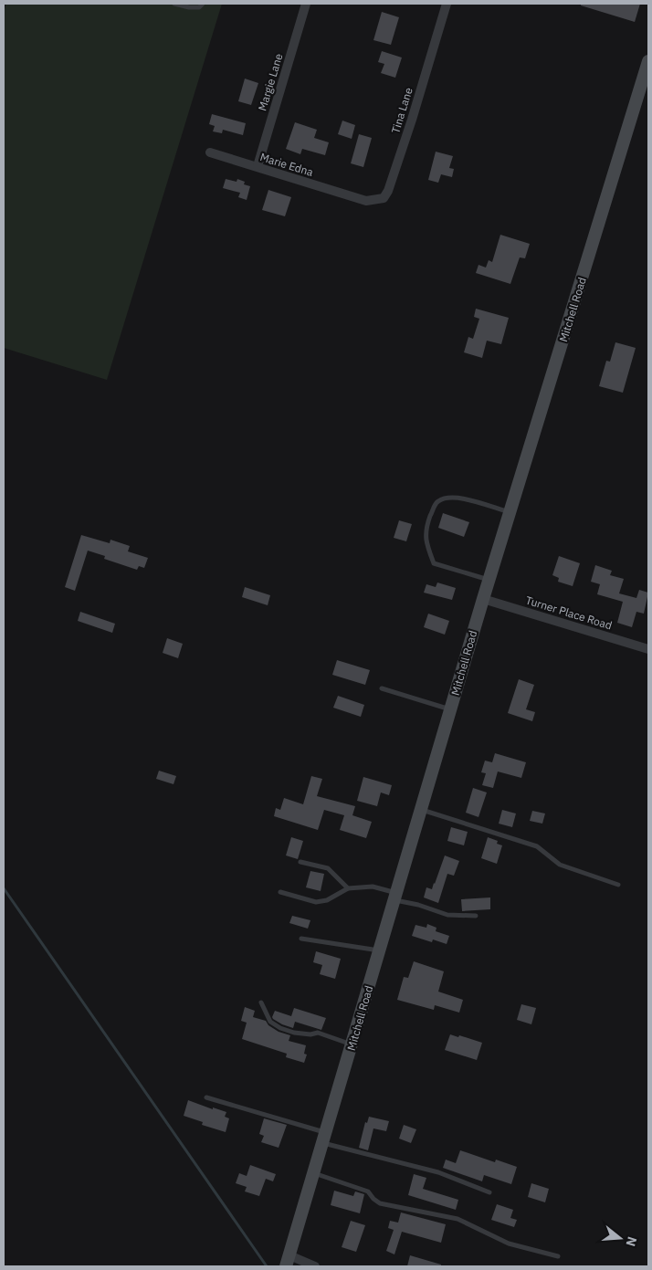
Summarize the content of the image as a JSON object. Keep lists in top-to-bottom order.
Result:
{
  "streets": {
    "street": [
      "Margie Lane",
      "Tina Lane",
      "Marie Edna",
      "Mitchell Road",
      "Turner Place Road"
    ]
  },
  "crossings": [
    ["Margie Lane", "Marie Edna"],
    ["Tina Lane", "Marie Edna"],
    ["Mitchell Road", "Turner Place Road"]
  ],
  "north": "right"
}
